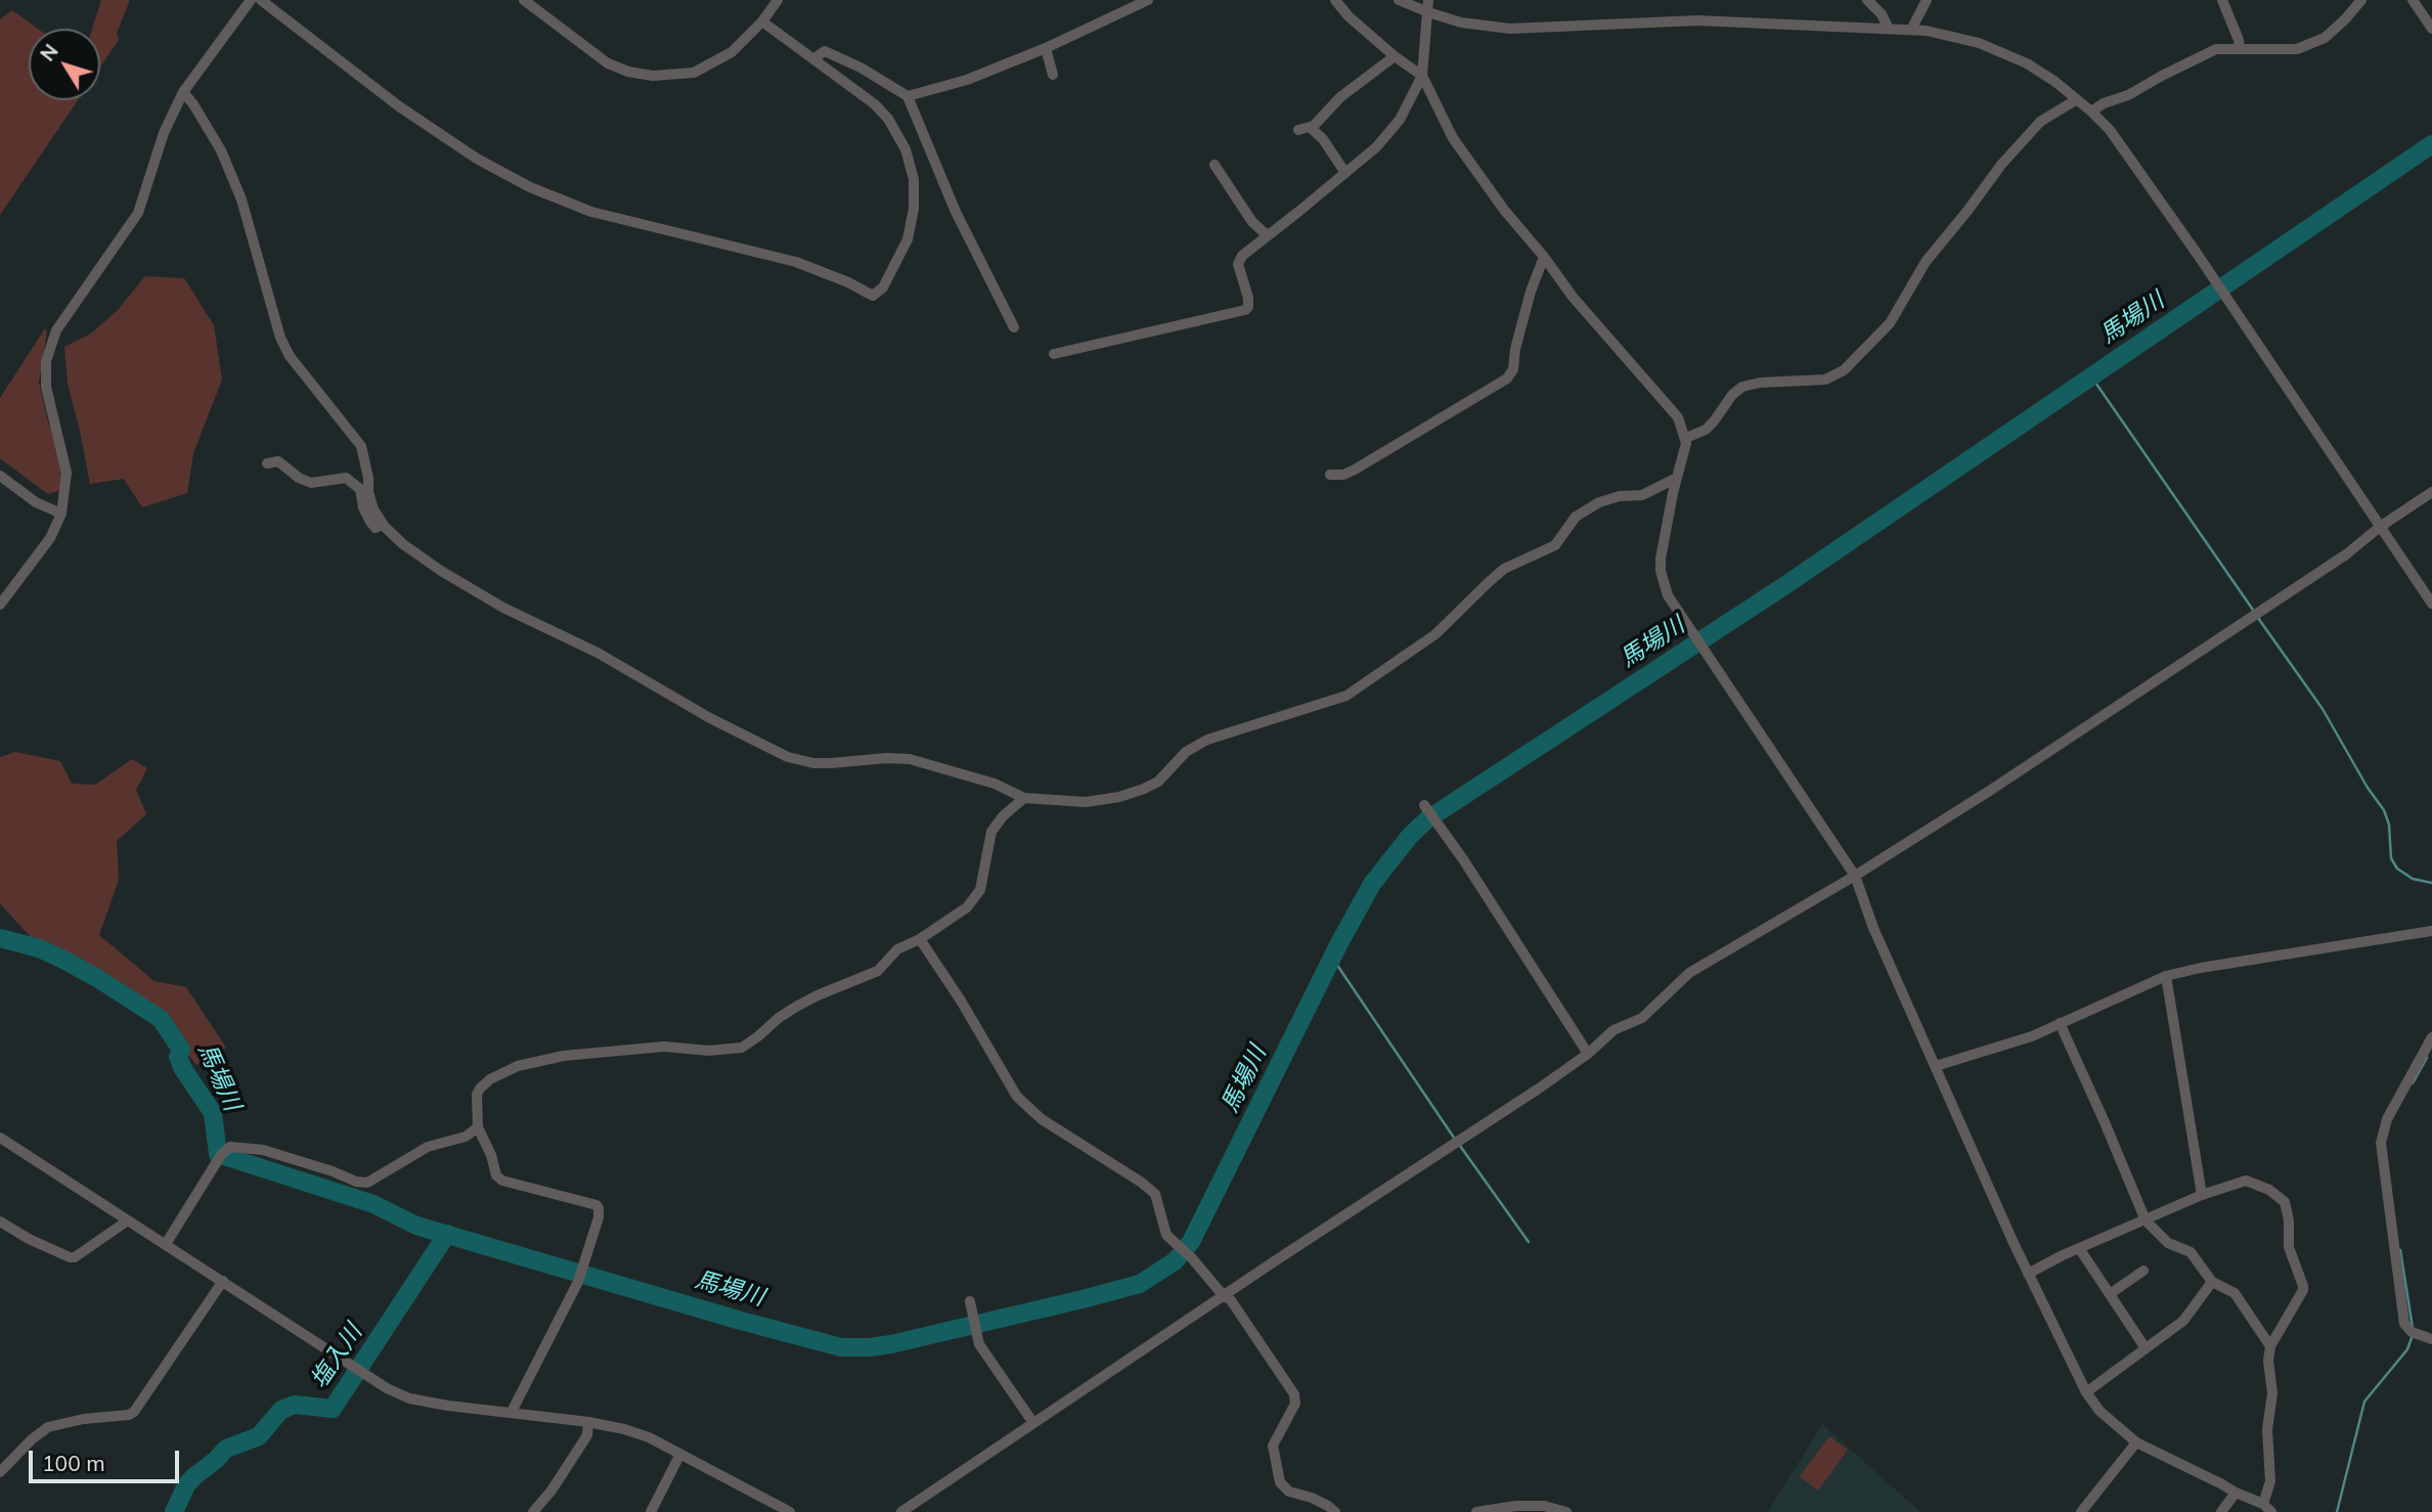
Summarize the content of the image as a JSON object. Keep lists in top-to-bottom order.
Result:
{
  "water": ["馬場川", "塩入川"],
  "scale_bar": "100 m",
  "north": "top left"
}
